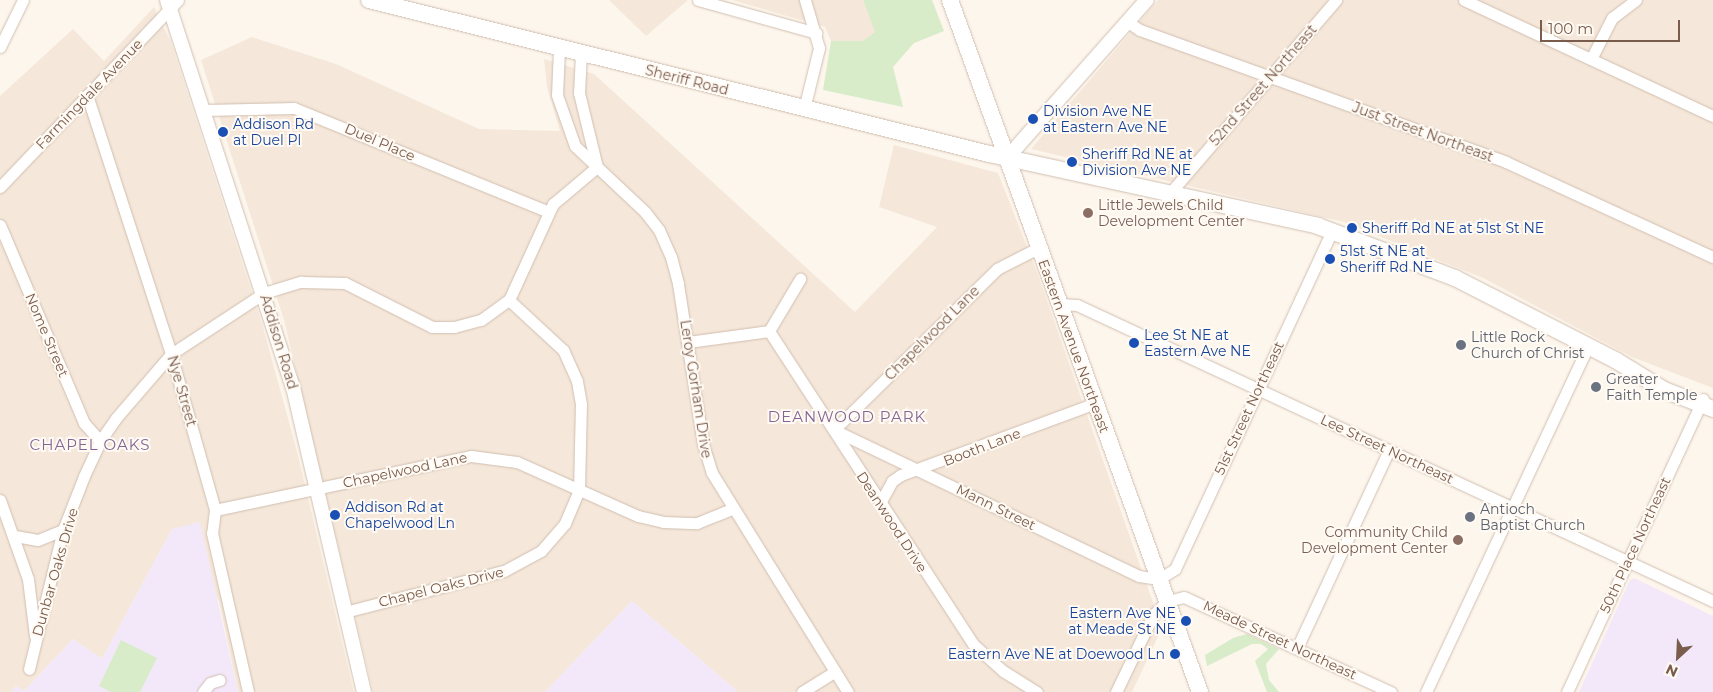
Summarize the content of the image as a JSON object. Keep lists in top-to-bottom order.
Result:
{
  "streets": {
    "main road": ["Sheriff Road", "Eastern Avenue Northeast"],
    "street": [
      "52nd Street Northeast",
      "Farmingdale Avenue",
      "Just Street Northeast",
      "Duel Place",
      "Chapelwood Lane",
      "Nome Street",
      "Addison Road",
      "Leroy Gorham Drive",
      "Nye Street",
      "51st Street Northeast",
      "Booth Lane",
      "Lee Street Northeast",
      "Mann Street",
      "Deanwood Drive",
      "50th Place Northeast",
      "Dunbar Oaks Drive",
      "Chapel Oaks Drive",
      "Meade Street Northeast"
    ]
  },
  "crossings": [
    ["Sheriff Road", "52nd Street Northeast"],
    ["Sheriff Road", "Eastern Avenue Northeast"],
    ["Sheriff Road", "Leroy Gorham Drive"],
    ["Sheriff Road", "51st Street Northeast"],
    ["Sheriff Road", "50th Place Northeast"],
    ["52nd Street Northeast", "Just Street Northeast"],
    ["Farmingdale Avenue", "Addison Road"],
    ["Farmingdale Avenue", "Nye Street"],
    ["Duel Place", "Addison Road"],
    ["Chapelwood Lane", "Addison Road"],
    ["Chapelwood Lane", "Eastern Avenue Northeast"],
    ["Chapelwood Lane", "Leroy Gorham Drive"],
    ["Chapelwood Lane", "Nye Street"],
    ["Chapelwood Lane", "Mann Street"],
    ["Chapelwood Lane", "Deanwood Drive"],
    ["Chapelwood Lane", "Chapel Oaks Drive"],
    ["Nome Street", "Dunbar Oaks Drive"],
    ["Addison Road", "Dunbar Oaks Drive"],
    ["Addison Road", "Chapel Oaks Drive"],
    ["Eastern Avenue Northeast", "51st Street Northeast"],
    ["Eastern Avenue Northeast", "Booth Lane"],
    ["Eastern Avenue Northeast", "Lee Street Northeast"],
    ["Eastern Avenue Northeast", "Mann Street"],
    ["Eastern Avenue Northeast", "Meade Street Northeast"],
    ["Nye Street", "Dunbar Oaks Drive"],
    ["51st Street Northeast", "Lee Street Northeast"],
    ["51st Street Northeast", "Mann Street"],
    ["Booth Lane", "Mann Street"],
    ["Booth Lane", "Deanwood Drive"],
    ["Lee Street Northeast", "50th Place Northeast"],
    ["Mann Street", "Deanwood Drive"],
    ["Dunbar Oaks Drive", "Chapel Oaks Drive"]
  ],
  "districts": ["DEANWOOD PARK", "CHAPEL OAKS"],
  "places": [
    "Division Ave NE at Eastern Ave NE",
    "Addison Rd at Duel Pl",
    "Sheriff Rd NE at Division Ave NE",
    "Little Jewels Child Development Center",
    "Sheriff Rd NE at 51st St NE",
    "51st St NE at Sheriff Rd NE",
    "Lee St NE at Eastern Ave NE",
    "Little Rock Church of Christ",
    "Greater Faith Temple",
    "Addison Rd at Chapelwood Ln",
    "Antioch Baptist Church",
    "Community Child Development Center",
    "Eastern Ave NE at Meade St NE",
    "Eastern Ave NE at Doewood Ln"
  ],
  "scale_bar": "100 m",
  "north": "bottom left"
}
